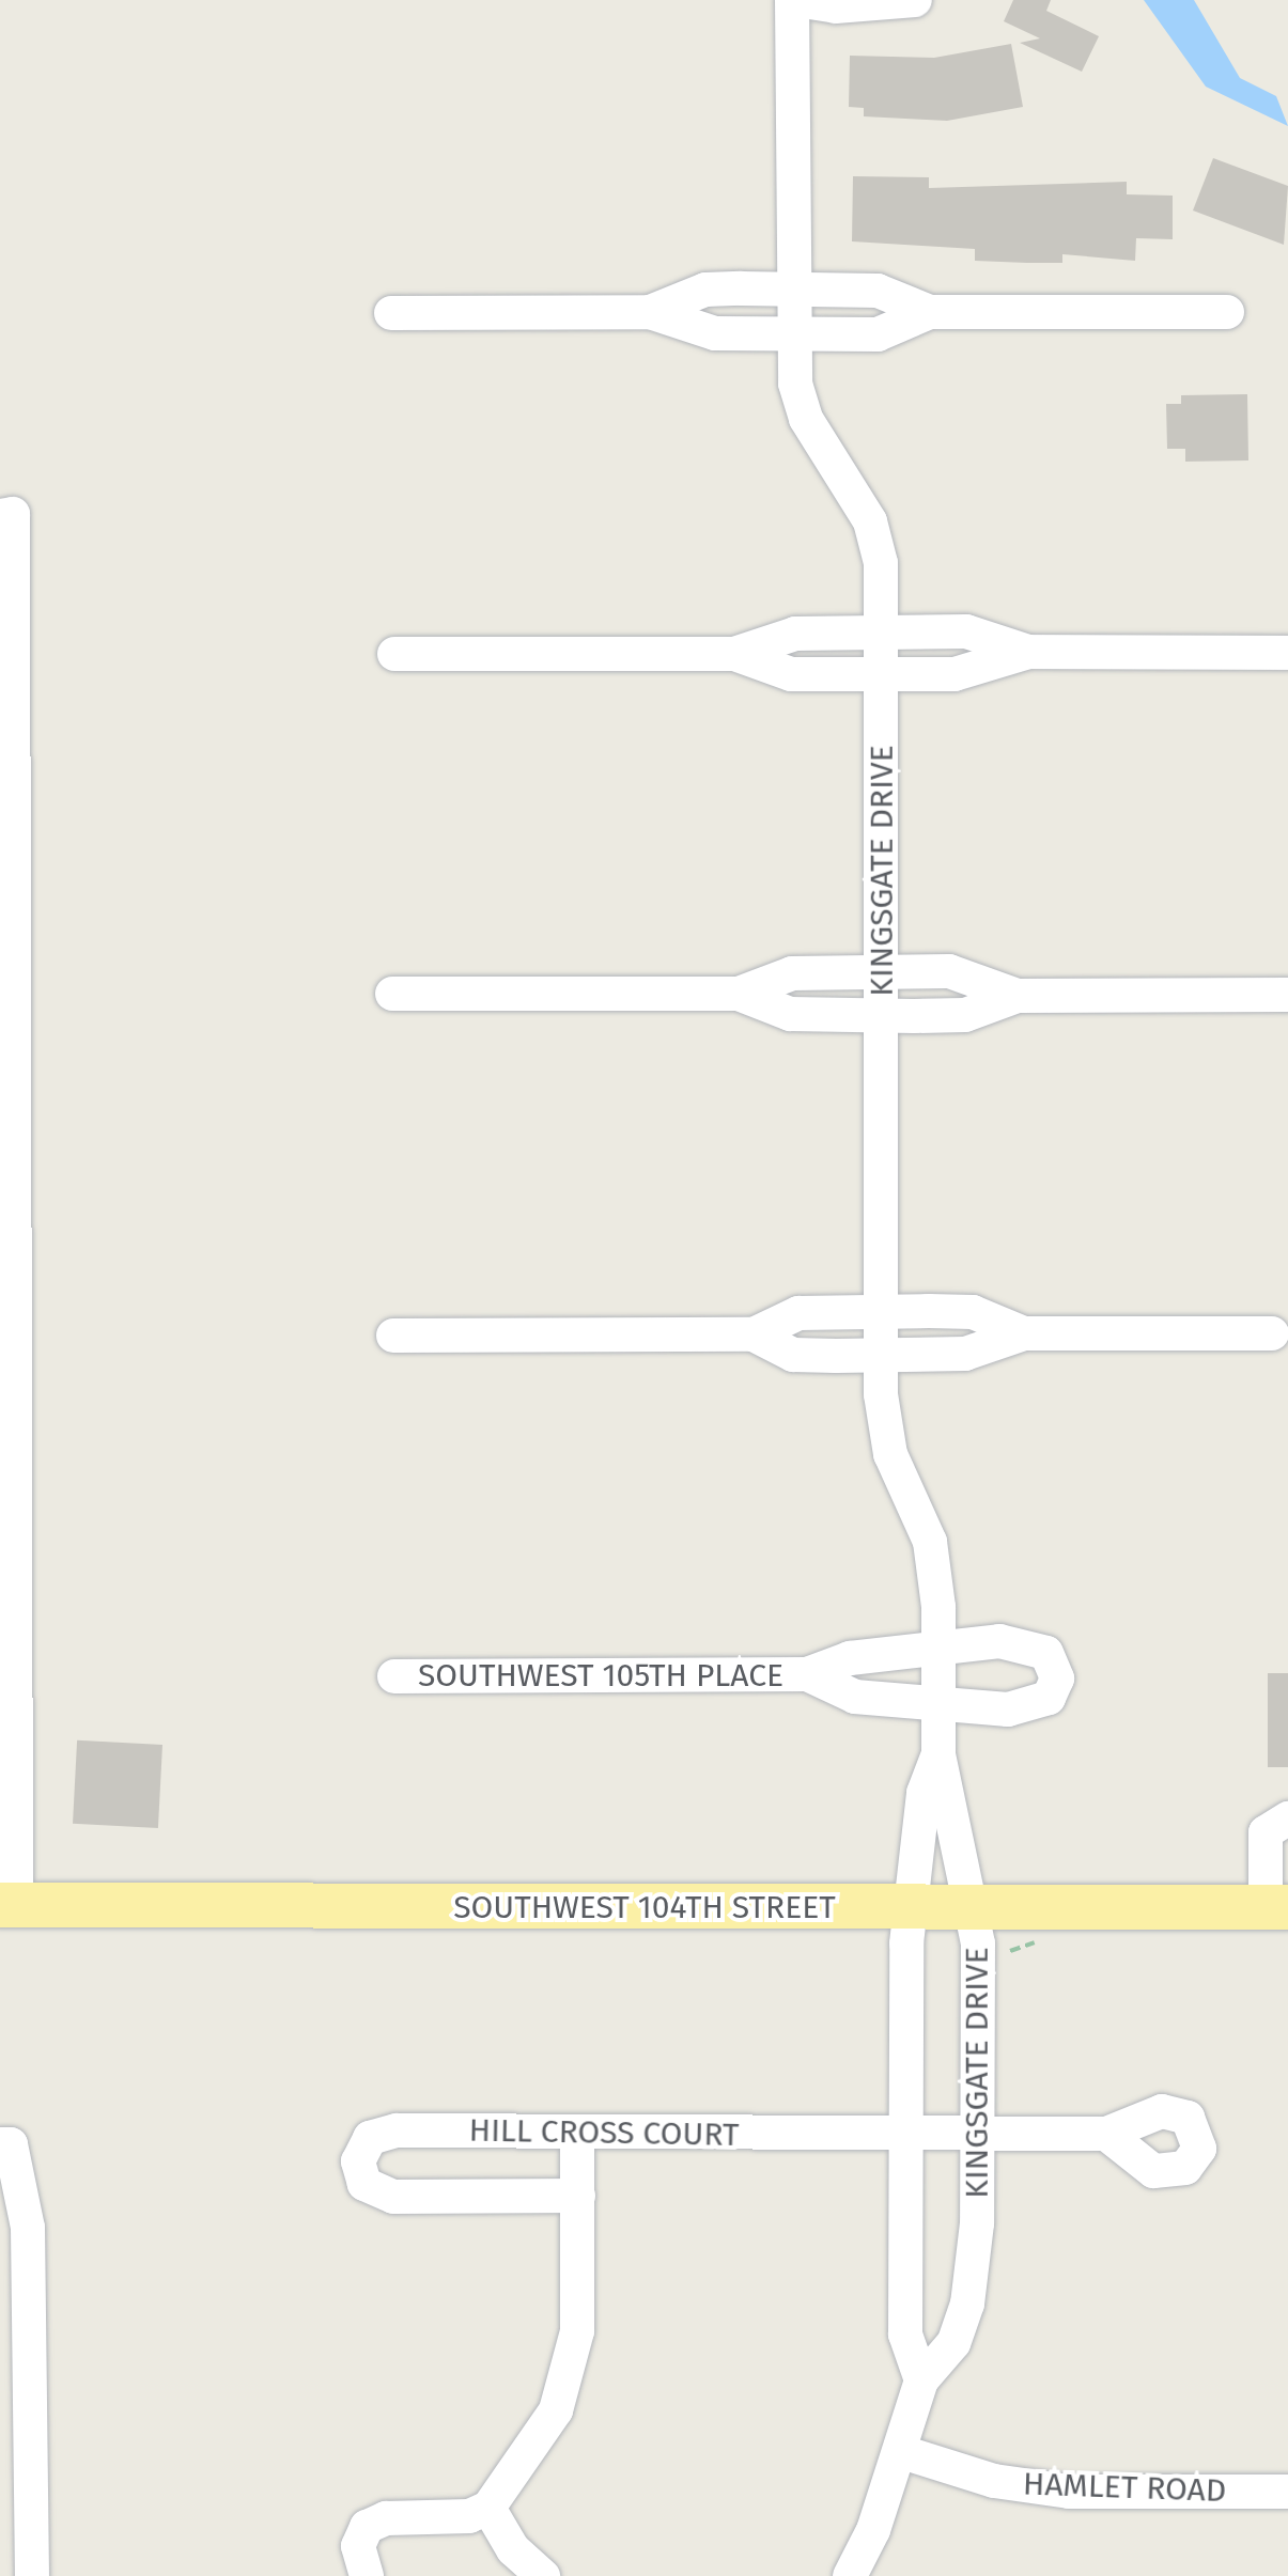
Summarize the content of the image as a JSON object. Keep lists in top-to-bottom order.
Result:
{
  "streets": {
    "main road": ["SOUTHWEST 104TH STREET"],
    "street": [
      "KINGSGATE DRIVE",
      "SOUTHWEST 105TH PLACE",
      "HILL CROSS COURT",
      "HAMLET ROAD"
    ]
  },
  "crossings": [
    ["KINGSGATE DRIVE", "SOUTHWEST 105TH PLACE"],
    ["KINGSGATE DRIVE", "SOUTHWEST 104TH STREET"],
    ["KINGSGATE DRIVE", "HILL CROSS COURT"],
    ["KINGSGATE DRIVE", "HAMLET ROAD"]
  ]
}
